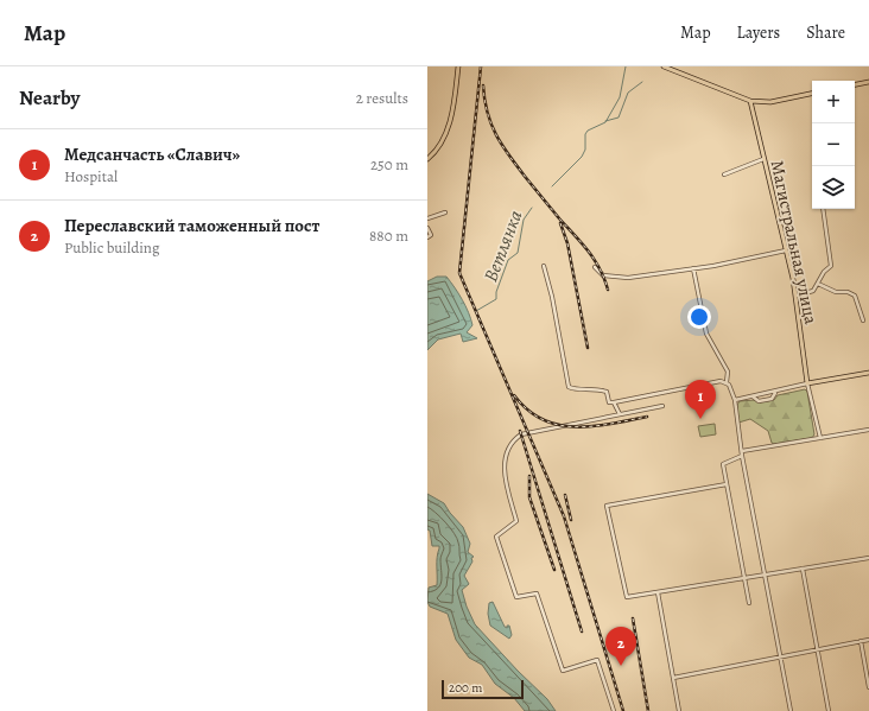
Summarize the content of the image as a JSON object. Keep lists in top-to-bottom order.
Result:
{
  "streets": {
    "main road": ["Магистральная улица"]
  },
  "water": ["Ветлянка"],
  "scale_bar": "200 m",
  "page": {
    "header": "Map",
    "nav": ["Map", "Layers", "Share"],
    "heading": ["Nearby", "2 results"],
    "map_buttons": ["+", "−"],
    "list": [
      {
        "mark": "1",
        "name": "Медсанчасть «Славич»",
        "note": "Hospital",
        "value": "250 m"
      },
      {
        "mark": "2",
        "name": "Переславский таможенный пост",
        "note": "Public building",
        "value": "880 m"
      }
    ],
    "pins": ["1", "2"],
    "scale": "200 m"
  }
}
